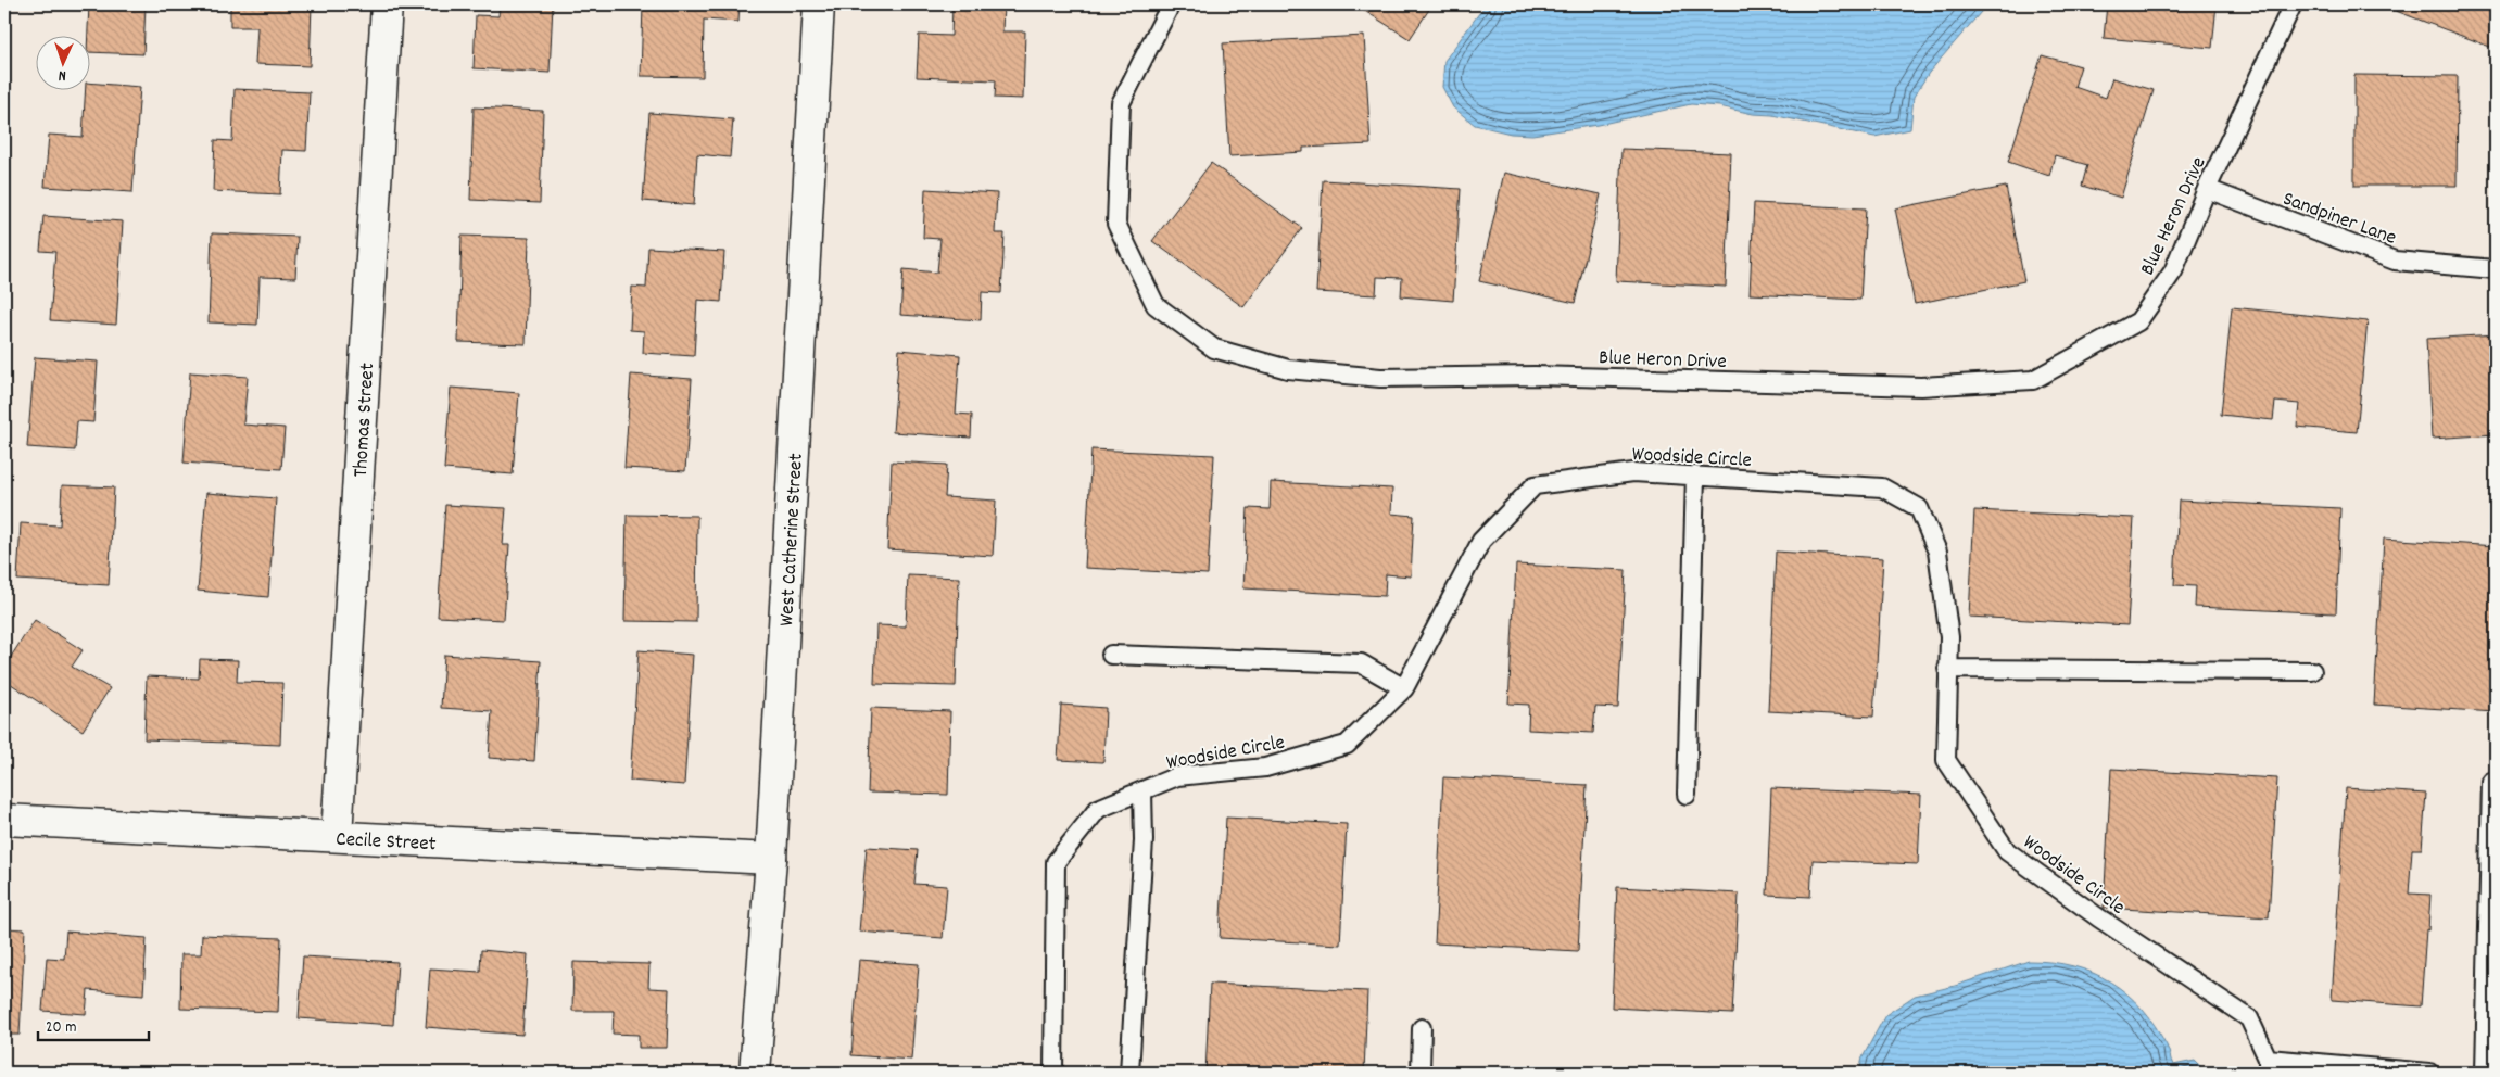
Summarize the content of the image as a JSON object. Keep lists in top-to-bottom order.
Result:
{
  "streets": {
    "street": ["Thomas Street", "West Catherine Street", "Cecile Street"],
    "lane": ["Blue Heron Drive", "Sandpiner Lane", "Woodside Circle"]
  },
  "crossings": [
    ["Blue Heron Drive", "Sandpiner Lane"],
    ["Thomas Street", "Cecile Street"],
    ["West Catherine Street", "Cecile Street"]
  ],
  "scale_bar": "20 m",
  "north": "bottom"
}
